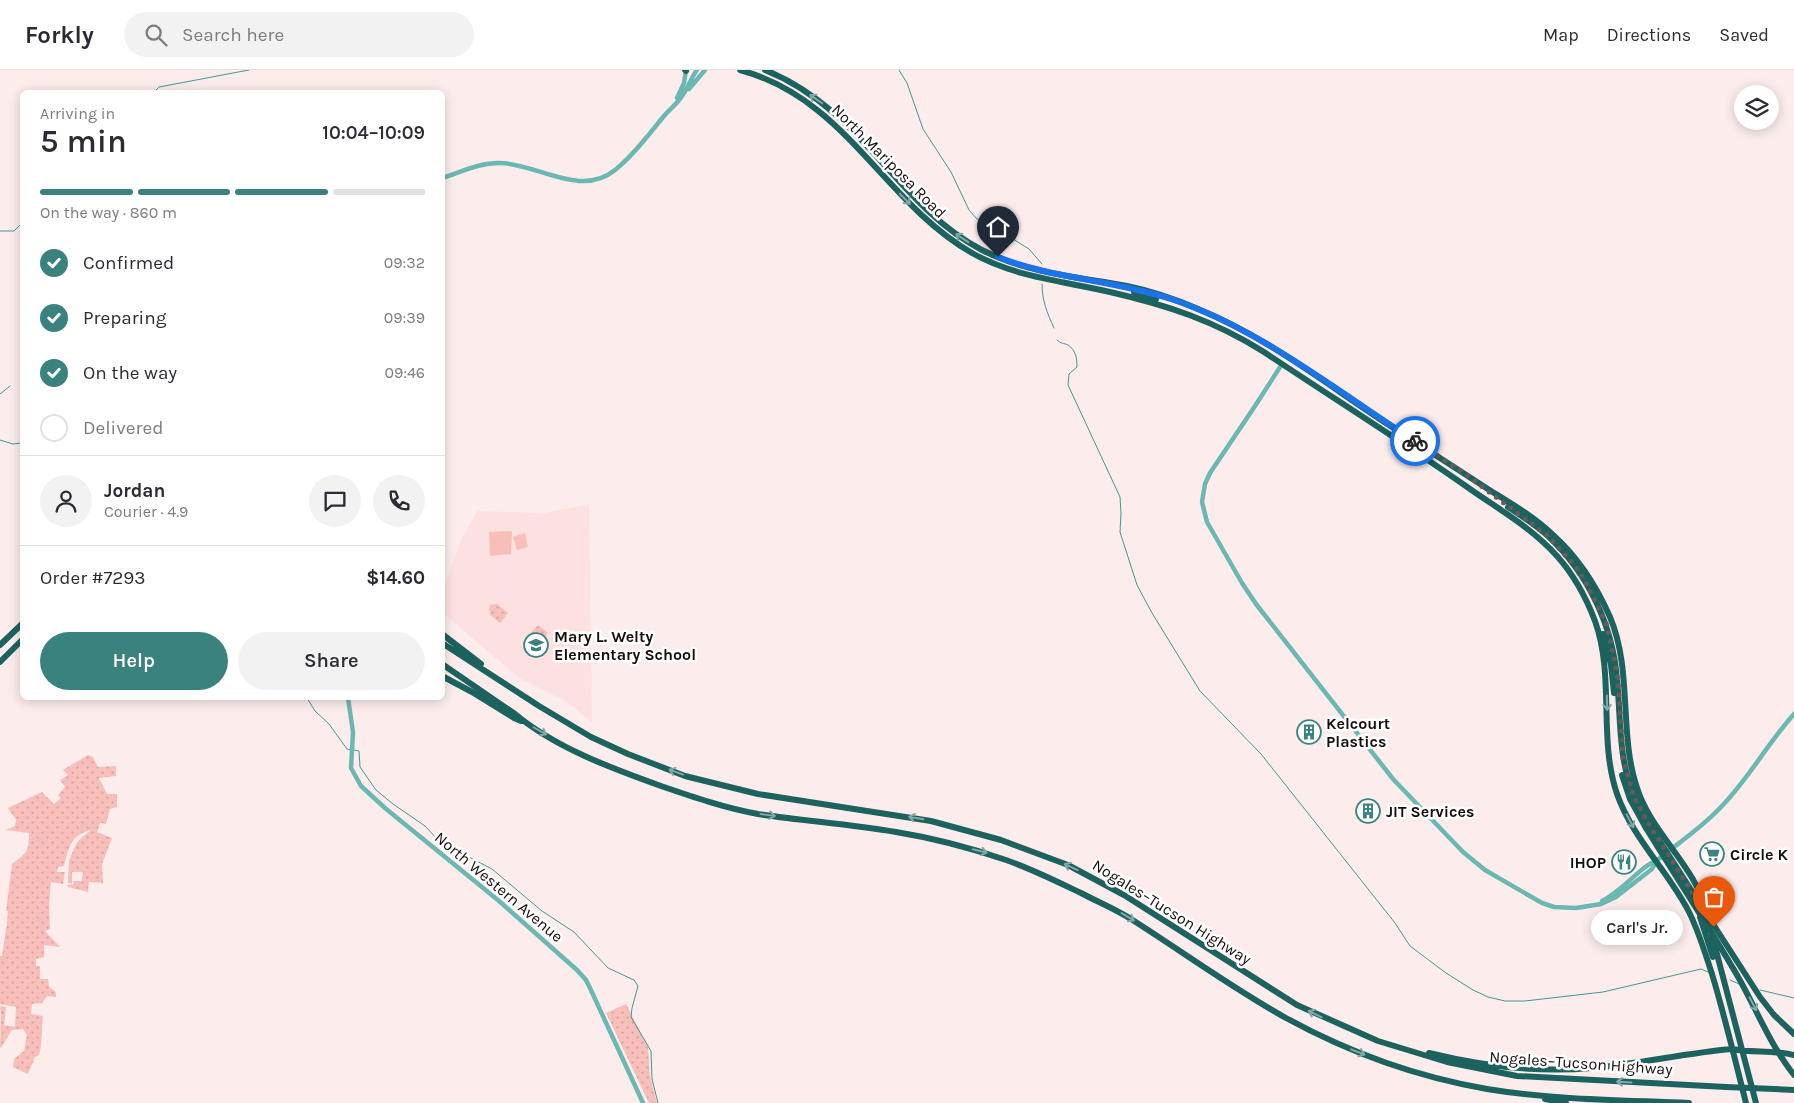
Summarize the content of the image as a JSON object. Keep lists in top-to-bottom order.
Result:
{
  "streets": {
    "highway": ["North Mariposa Road", "Nogales–Tucson Highway"],
    "street": ["North Western Avenue"]
  },
  "places": {
    "school or university": ["Mary L. Welty Elementary School"],
    "building": ["Kelcourt Plastics", "JIT Services"],
    "supermarket": ["Circle K"],
    "restaurant": ["IHOP"],
    "other": ["Carl's Jr."]
  },
  "page": {
    "header": "Forkly",
    "search": "Search here",
    "nav": ["Map", "Directions", "Saved"],
    "heading": ["5 min", "Arriving in", "10:04–10:09"],
    "panel": [
      "Jordan",
      "Courier · 4.9",
      "Order #7293",
      "$14.60"
    ],
    "bar": "On the way · 860 m",
    "list": [
      ["Confirmed", "09:32"],
      ["Preparing", "09:39"],
      ["On the way", "09:46"],
      "Delivered"
    ],
    "buttons": ["Help", "Share"],
    "bubble": "Carl's Jr."
  }
}
